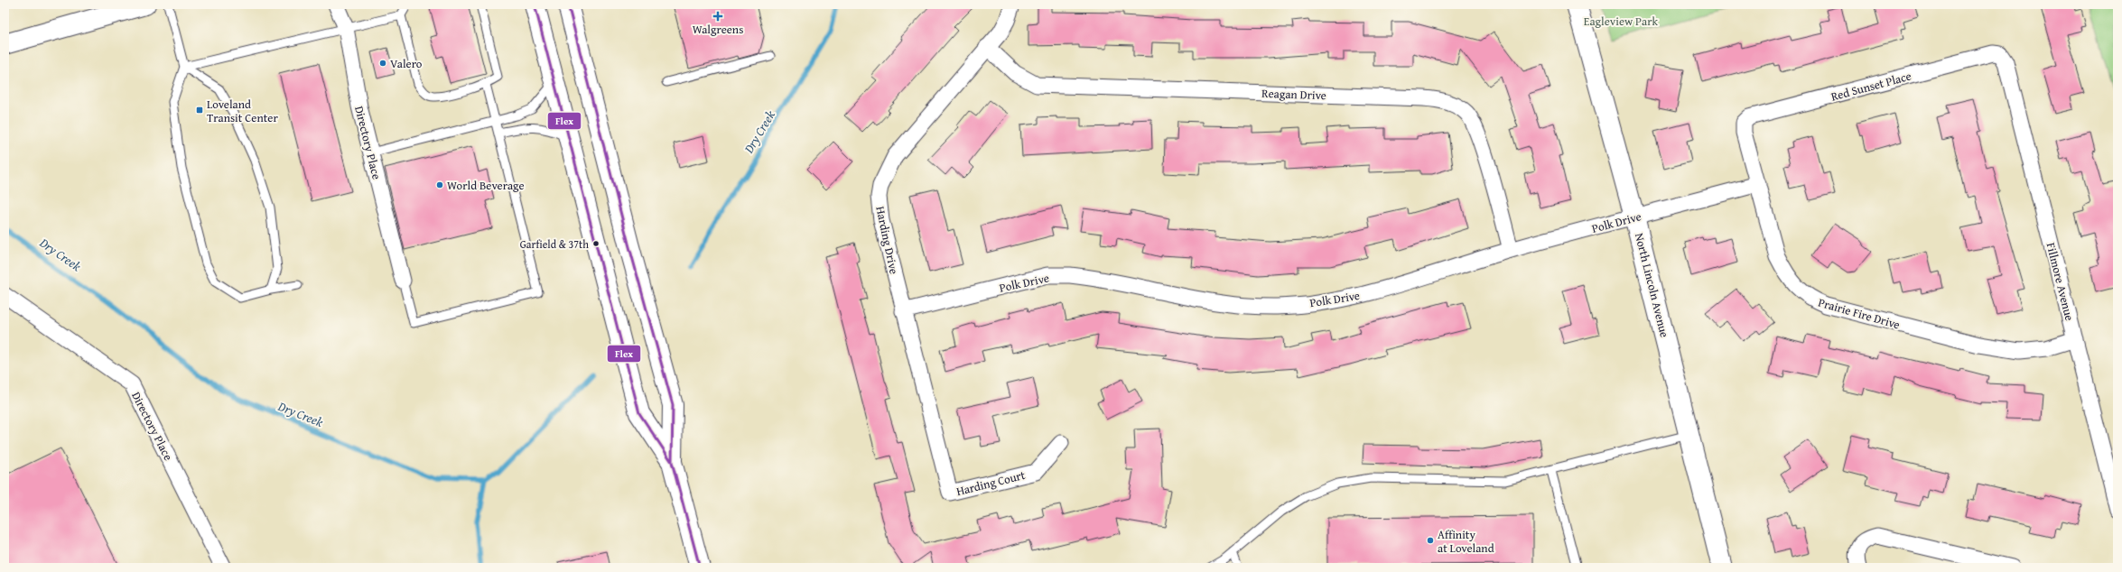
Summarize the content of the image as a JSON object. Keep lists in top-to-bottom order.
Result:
{
  "streets": {
    "main road": ["North Lincoln Avenue"],
    "street": [
      "Red Sunset Place",
      "Reagan Drive",
      "Directory Place",
      "Polk Drive",
      "Harding Drive",
      "Fillmore Avenue",
      "Prairie Fire Drive",
      "Harding Court"
    ]
  },
  "crossings": [
    ["Red Sunset Place", "Fillmore Avenue"],
    ["Red Sunset Place", "Prairie Fire Drive"],
    ["Reagan Drive", "Polk Drive"],
    ["Reagan Drive", "Harding Drive"],
    ["Polk Drive", "Harding Drive"],
    ["Polk Drive", "North Lincoln Avenue"],
    ["Polk Drive", "Prairie Fire Drive"],
    ["Harding Drive", "Harding Court"],
    ["Fillmore Avenue", "Prairie Fire Drive"]
  ],
  "water": ["Dry Creek"],
  "parks": ["Eagleview Park"],
  "places": {
    "health": ["Walgreens"],
    "other": [
      "Valero",
      "World Beverage",
      "Garfield & 37th",
      "Affinity at Loveland"
    ],
    "transit": ["Loveland Transit Center"]
  },
  "lines": ["transit line Flex"]
}
